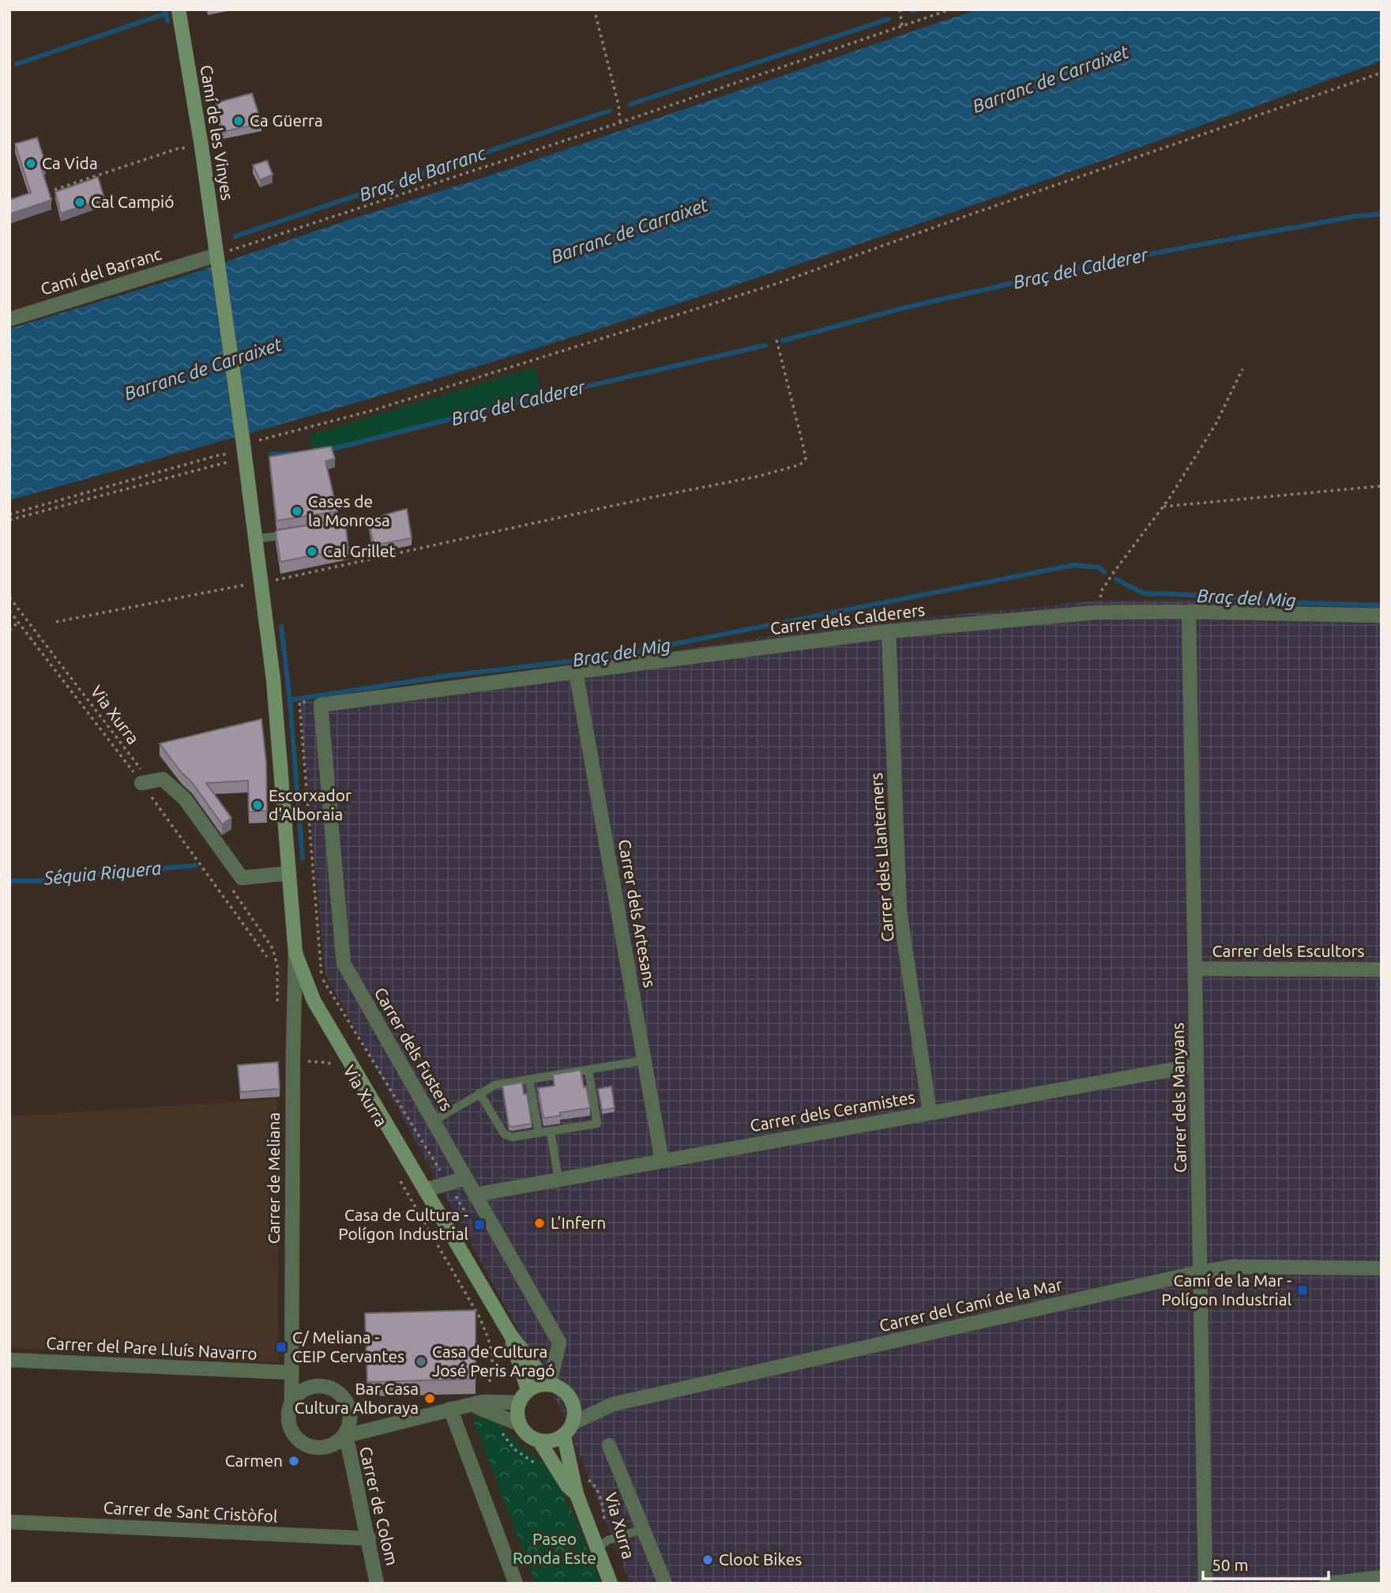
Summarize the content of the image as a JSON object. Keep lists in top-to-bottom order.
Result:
{
  "streets": {
    "main road": ["Camí de les Vinyes"],
    "street": [
      "Camí del Barranc",
      "Carrer dels Calderers",
      "Carrer dels Llanterners",
      "Carrer dels Artesans",
      "Carrer dels Escultors",
      "Carrer dels Fusters",
      "Carrer dels Manyans",
      "Carrer dels Ceramistes",
      "Carrer de Meliana",
      "Carrer del Camí de la Mar",
      "Carrer del Pare Lluís Navarro",
      "Carrer de Colom",
      "Carrer de Sant Cristòfol"
    ],
    "path": ["Via Xurra"]
  },
  "crossings": [
    ["Camí de les Vinyes", "Camí del Barranc"],
    ["Camí de les Vinyes", "Carrer de Meliana"],
    ["Carrer dels Calderers", "Carrer dels Llanterners"],
    ["Carrer dels Calderers", "Carrer dels Artesans"],
    ["Carrer dels Calderers", "Carrer dels Fusters"],
    ["Carrer dels Calderers", "Carrer dels Manyans"],
    ["Via Xurra", "Carrer de Meliana"],
    ["Carrer dels Llanterners", "Carrer dels Ceramistes"],
    ["Carrer dels Artesans", "Carrer dels Ceramistes"],
    ["Carrer dels Escultors", "Carrer dels Manyans"],
    ["Carrer dels Fusters", "Carrer dels Ceramistes"],
    ["Carrer dels Fusters", "Carrer del Camí de la Mar"],
    ["Carrer dels Manyans", "Carrer dels Ceramistes"],
    ["Carrer dels Manyans", "Carrer del Camí de la Mar"],
    ["Carrer de Meliana", "Carrer del Pare Lluís Navarro"],
    ["Carrer de Meliana", "Carrer de Colom"],
    ["Carrer de Colom", "Carrer de Sant Cristòfol"]
  ],
  "water": [
    "Barranc de Carraixet",
    "Braç del Barranc",
    "Braç del Calderer",
    "Braç del Mig",
    "Séquia Riquera"
  ],
  "parks": ["Paseo Ronda Este"],
  "places": {
    "other": [
      "Ca Güerra",
      "Ca Vida",
      "Cal Campió",
      "Cases de la Monrosa",
      "Cal Grillet",
      "Escorxador d'Alboraia",
      "L'Infern",
      "Casa de Cultura José Peris Aragó",
      "Bar Casa Cultura Alboraya",
      "Carmen",
      "Cloot Bikes"
    ],
    "transit": ["Casa de Cultura - Polígon Industrial", "Camí de la Mar - Polígon Industrial", "C/ Meliana - CEIP Cervantes"]
  },
  "scale_bar": "50 m"
}
